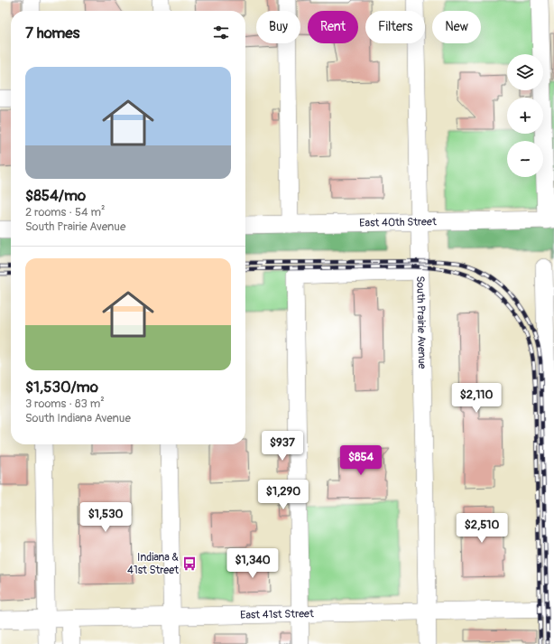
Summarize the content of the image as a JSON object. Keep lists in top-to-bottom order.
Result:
{
  "streets": {
    "street": ["East 40th Street", "South Prairie Avenue", "East 41st Street"]
  },
  "crossings": [
    ["East 40th Street", "South Prairie Avenue"],
    ["South Prairie Avenue", "East 41st Street"]
  ],
  "places": {
    "bus stop": ["Indiana & 41st Street"]
  },
  "page": {
    "chip": [
      "Buy",
      "Rent",
      "Filters",
      "New"
    ],
    "heading": "7 homes",
    "map_buttons": ["+", "−"],
    "list": [
      {
        "name": "$854/mo",
        "note": "2 rooms · 54 m² · South Prairie Avenue"
      },
      {
        "name": "$1,530/mo",
        "note": "3 rooms · 83 m² · South Indiana Avenue"
      }
    ],
    "price": [
      "$2,110",
      "$937",
      "$854",
      "$1,290",
      "$1,530",
      "$2,510",
      "$1,340"
    ]
  }
}
